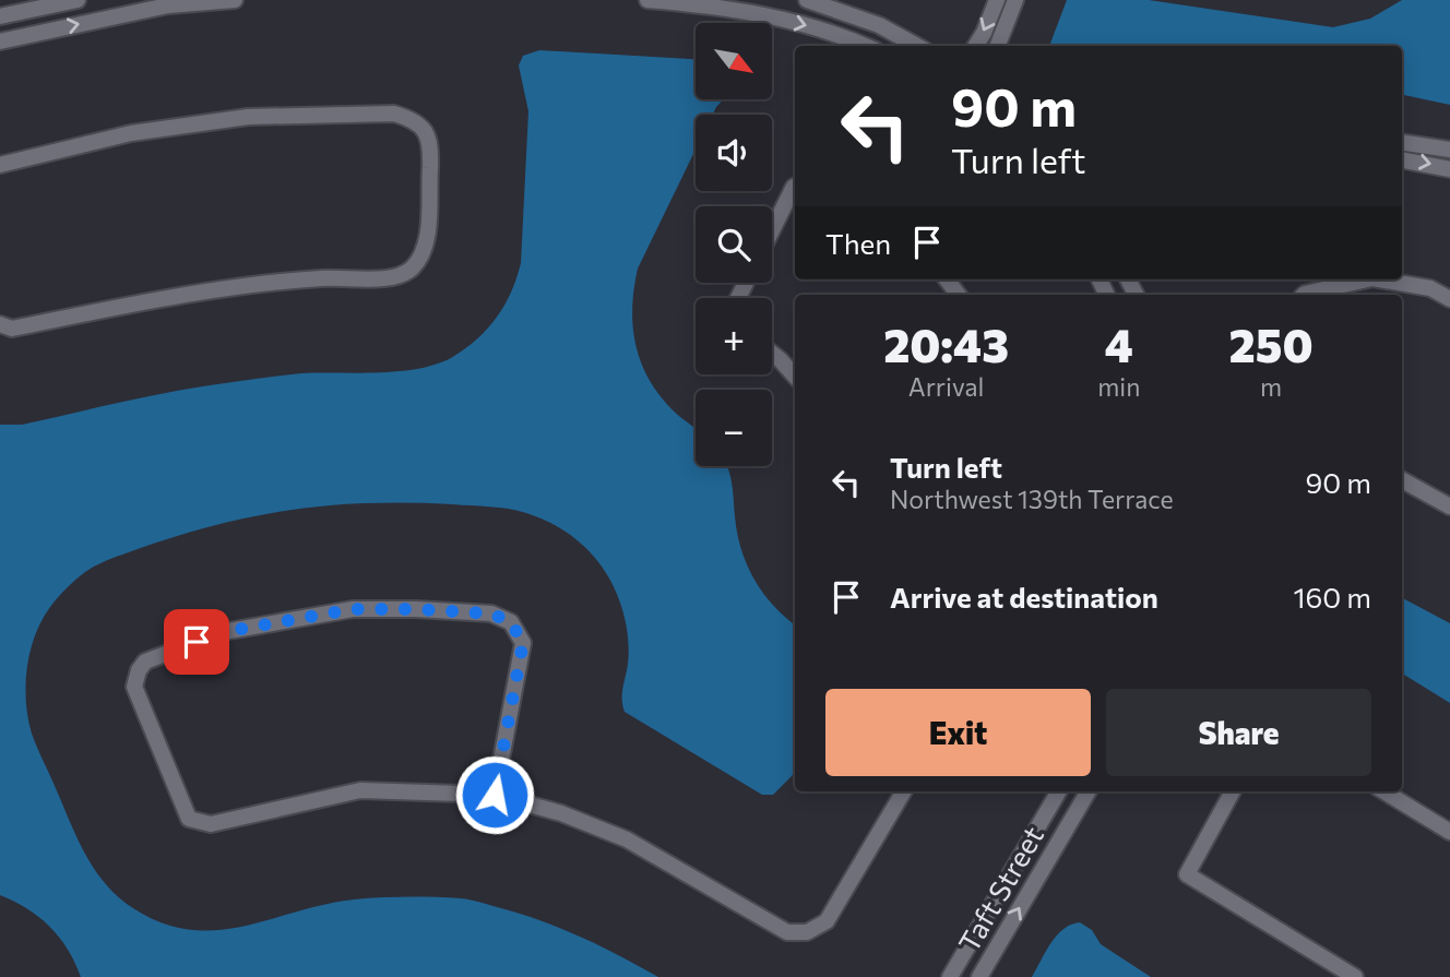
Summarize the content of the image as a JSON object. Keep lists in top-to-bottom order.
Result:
{
  "streets": {
    "street": ["Taft Street"]
  },
  "north": "bottom right",
  "page": {
    "map_buttons": ["+", "−"],
    "turn": ["90 m", "Turn left"],
    "then": "Then",
    "eta": [
      "20:43",
      "Arrival",
      "4",
      "min",
      "250",
      "m"
    ],
    "list": [
      {
        "name": "Turn left",
        "note": "Northwest 139th Terrace",
        "value": "90 m"
      },
      {
        "name": "Arrive at destination",
        "value": "160 m"
      }
    ],
    "buttons": ["Exit", "Share"]
  }
}
